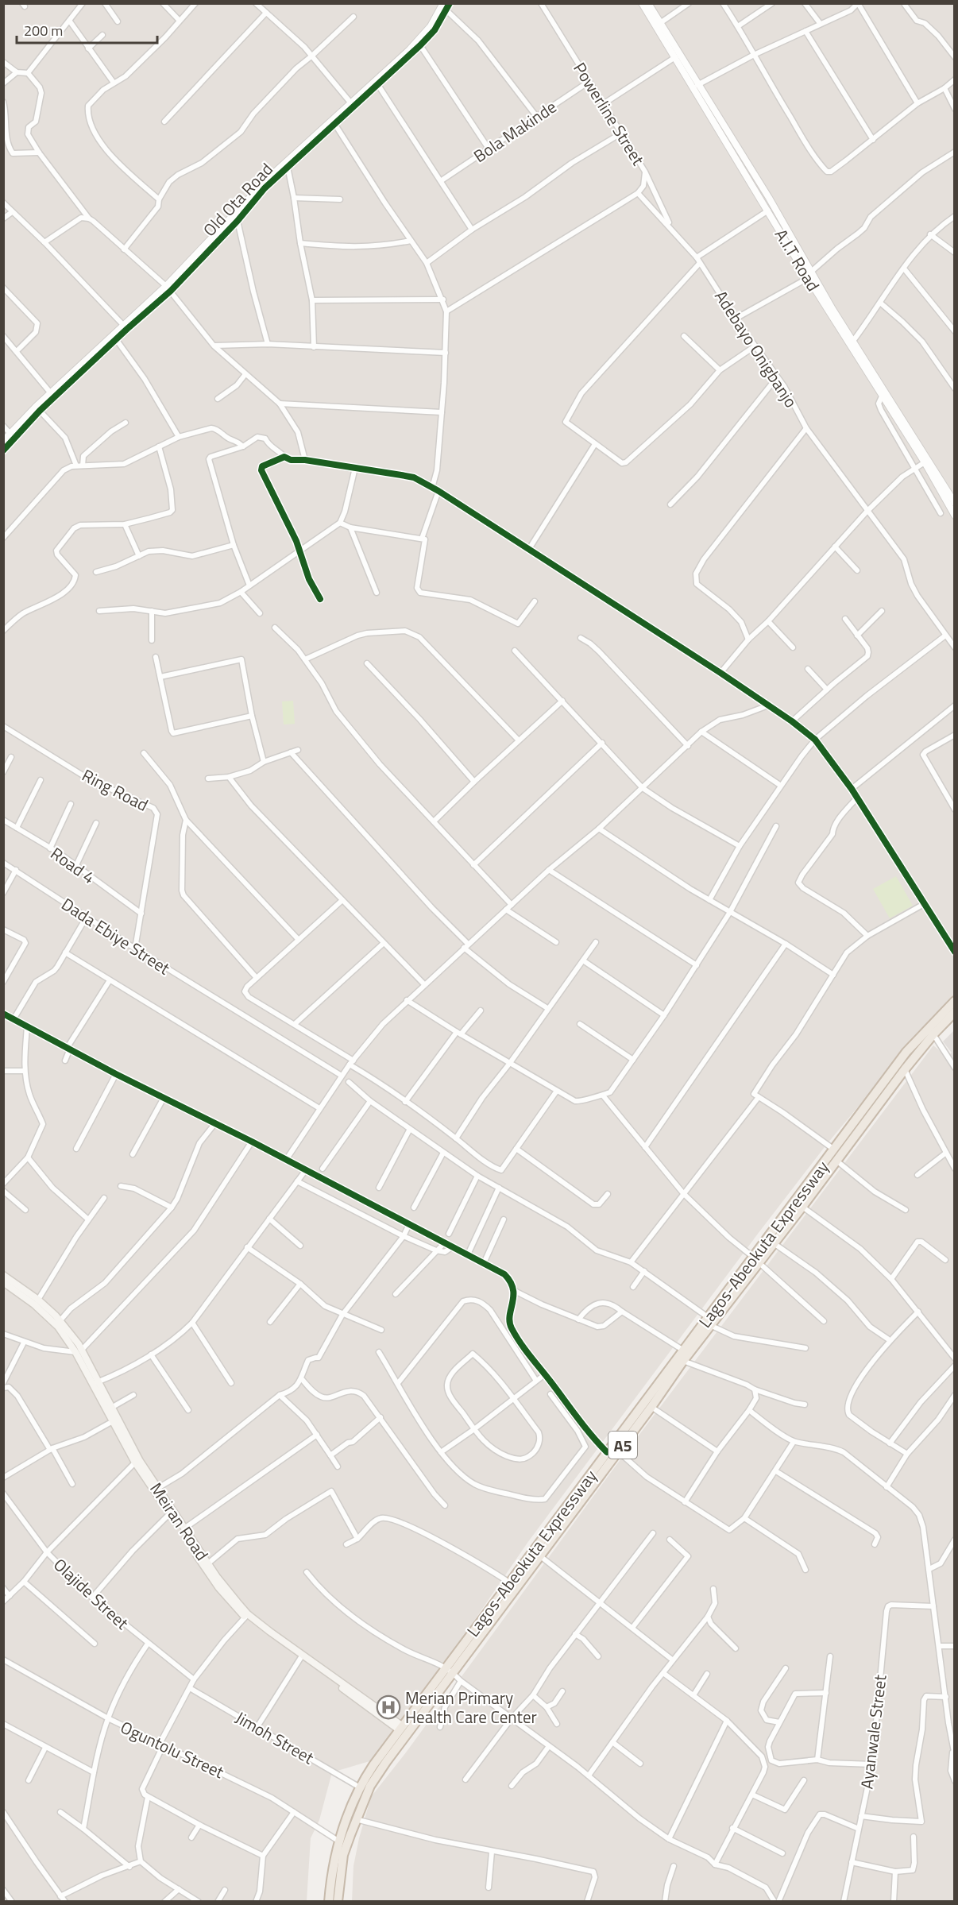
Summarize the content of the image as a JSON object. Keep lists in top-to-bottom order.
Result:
{
  "streets": {
    "highway": ["Lagos-Abeokuta Expressway", "A5"],
    "main road": ["Meiran Road"],
    "street": [
      "Powerline Street",
      "Bola Makinde",
      "Old Ota Road",
      "A.I.T Road",
      "Adebayo Onigbanjo",
      "Ring Road",
      "Road 4",
      "Dada Ebiye Street",
      "Olajide Street",
      "Ayanwale Street",
      "Jimoh Street",
      "Oguntolu Street"
    ]
  },
  "crossings": [
    ["Powerline Street", "Bola Makinde"],
    ["Powerline Street", "Adebayo Onigbanjo"],
    ["Ring Road", "Road 4"],
    ["Ring Road", "Dada Ebiye Street"],
    ["Lagos-Abeokuta Expressway", "Meiran Road"],
    ["Lagos-Abeokuta Expressway", "Jimoh Street"],
    ["Lagos-Abeokuta Expressway", "Oguntolu Street"]
  ],
  "places": {
    "hospital": ["Merian Primary Health Care Center"]
  },
  "scale_bar": "200 m"
}
